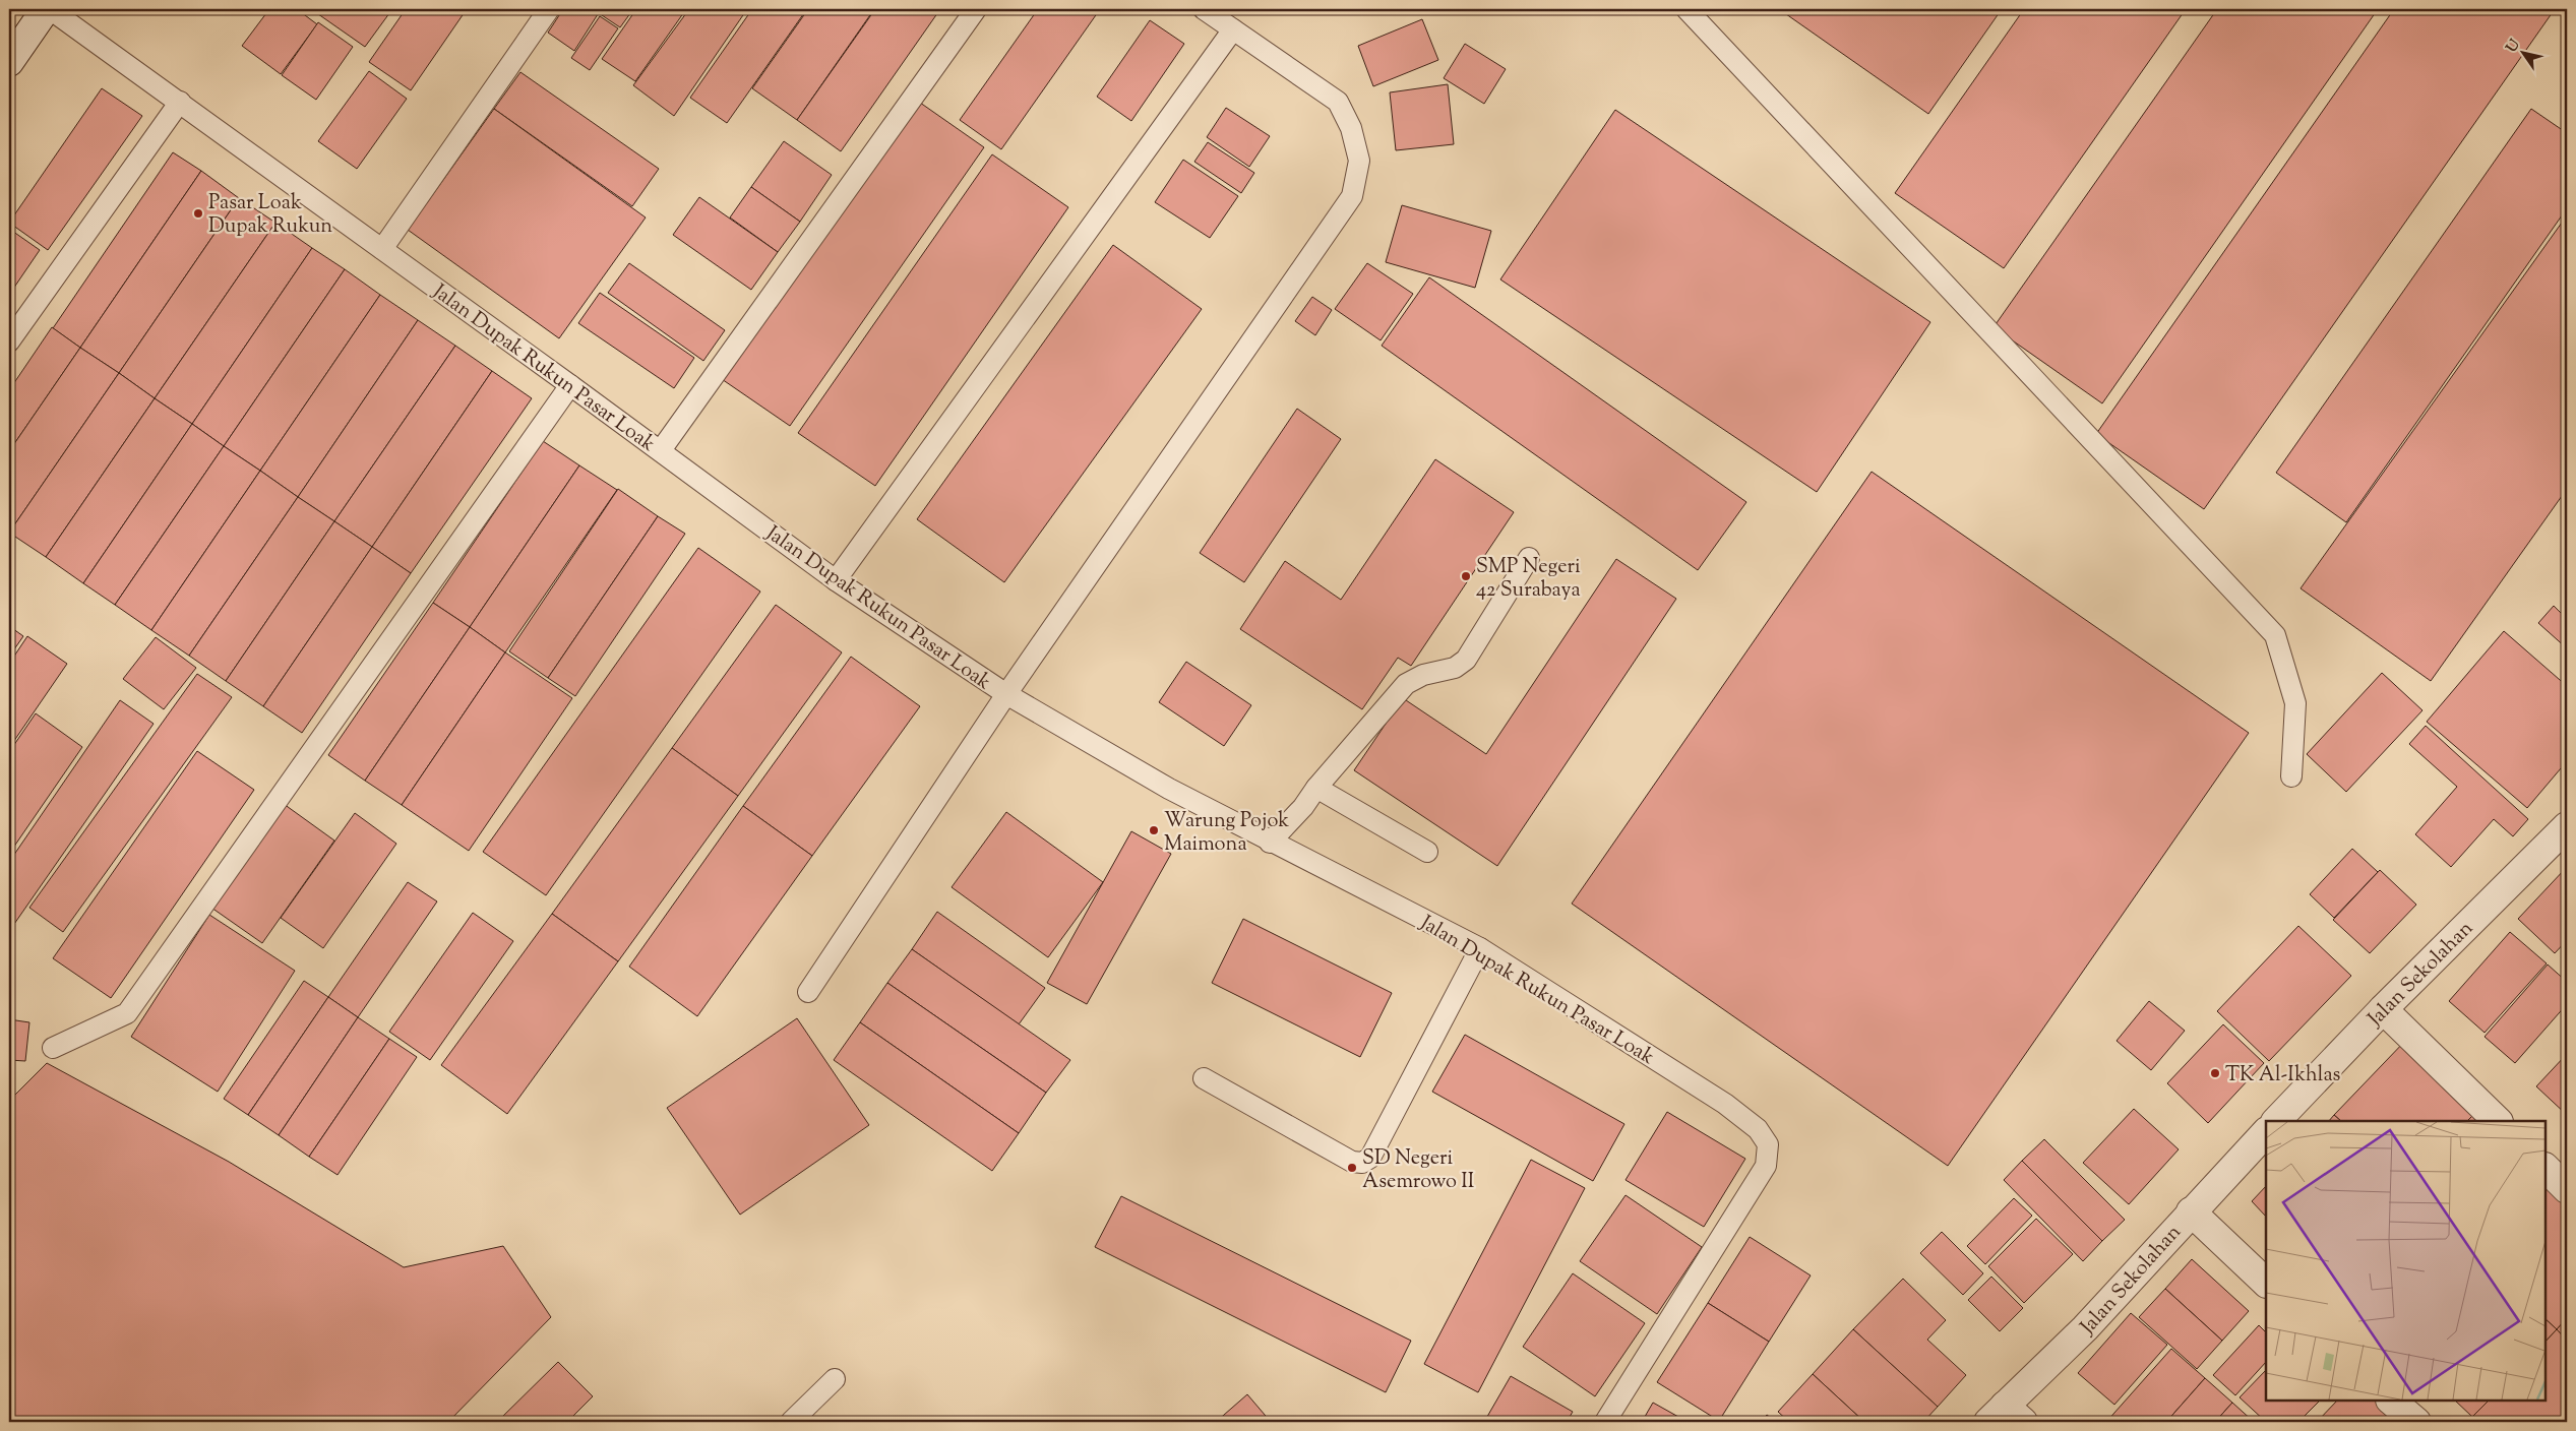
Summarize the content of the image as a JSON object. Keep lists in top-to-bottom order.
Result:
{
  "streets": {
    "street": ["Jalan Sekolahan"],
    "lane": ["Jalan Dupak Rukun Pasar Loak"]
  },
  "places": [
    "Pasar Loak Dupak Rukun",
    "SMP Negeri 42 Surabaya",
    "Warung Pojok Maimona",
    "TK Al-Ikhlas",
    "SD Negeri Asemrowo II"
  ],
  "north": "top left"
}
